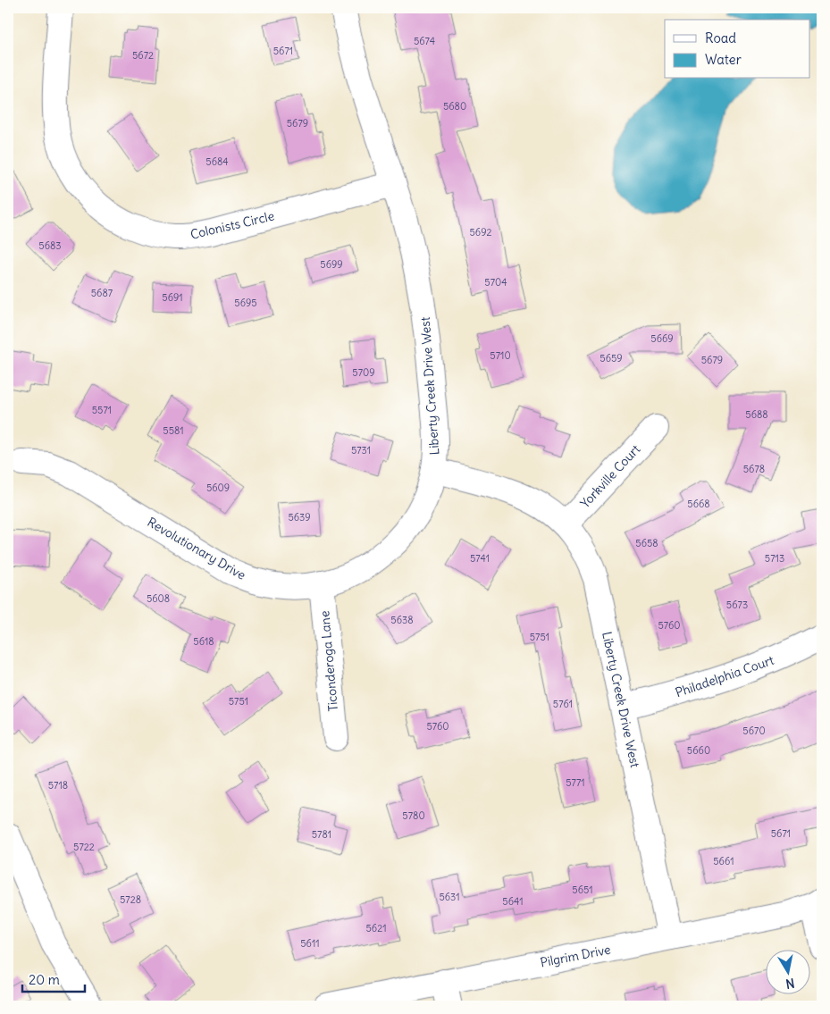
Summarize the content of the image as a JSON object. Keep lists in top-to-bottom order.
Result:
{
  "streets": {
    "street": [
      "Colonists Circle",
      "Liberty Creek Drive West",
      "Yorkville Court",
      "Revolutionary Drive",
      "Ticonderoga Lane",
      "Philadelphia Court",
      "Pilgrim Drive"
    ]
  },
  "crossings": [
    ["Colonists Circle", "Liberty Creek Drive West"],
    ["Liberty Creek Drive West", "Yorkville Court"],
    ["Liberty Creek Drive West", "Revolutionary Drive"],
    ["Liberty Creek Drive West", "Philadelphia Court"],
    ["Liberty Creek Drive West", "Pilgrim Drive"],
    ["Revolutionary Drive", "Ticonderoga Lane"]
  ],
  "house_numbers": [
    "5674",
    "5671",
    "5672",
    "5680",
    "5679",
    "5684",
    "5692",
    "5683",
    "5699",
    "5704",
    "5687",
    "5691",
    "5695",
    "5669",
    "5710",
    "5659",
    "5679",
    "5709",
    "5571",
    "5688",
    "5581",
    "5731",
    "5678",
    "5609",
    "5668",
    "5639",
    "5658",
    "5741",
    "5713",
    "5608",
    "5673",
    "5638",
    "5760",
    "5751",
    "5618",
    "5751",
    "5761",
    "5760",
    "5670",
    "5660",
    "5771",
    "5718",
    "5780",
    "5671",
    "5781",
    "5722",
    "5661",
    "5651",
    "5631",
    "5728",
    "5641",
    "5621",
    "5611"
  ],
  "legend": ["Road", "Water"],
  "scale_bar": "20 m",
  "north": "bottom"
}
